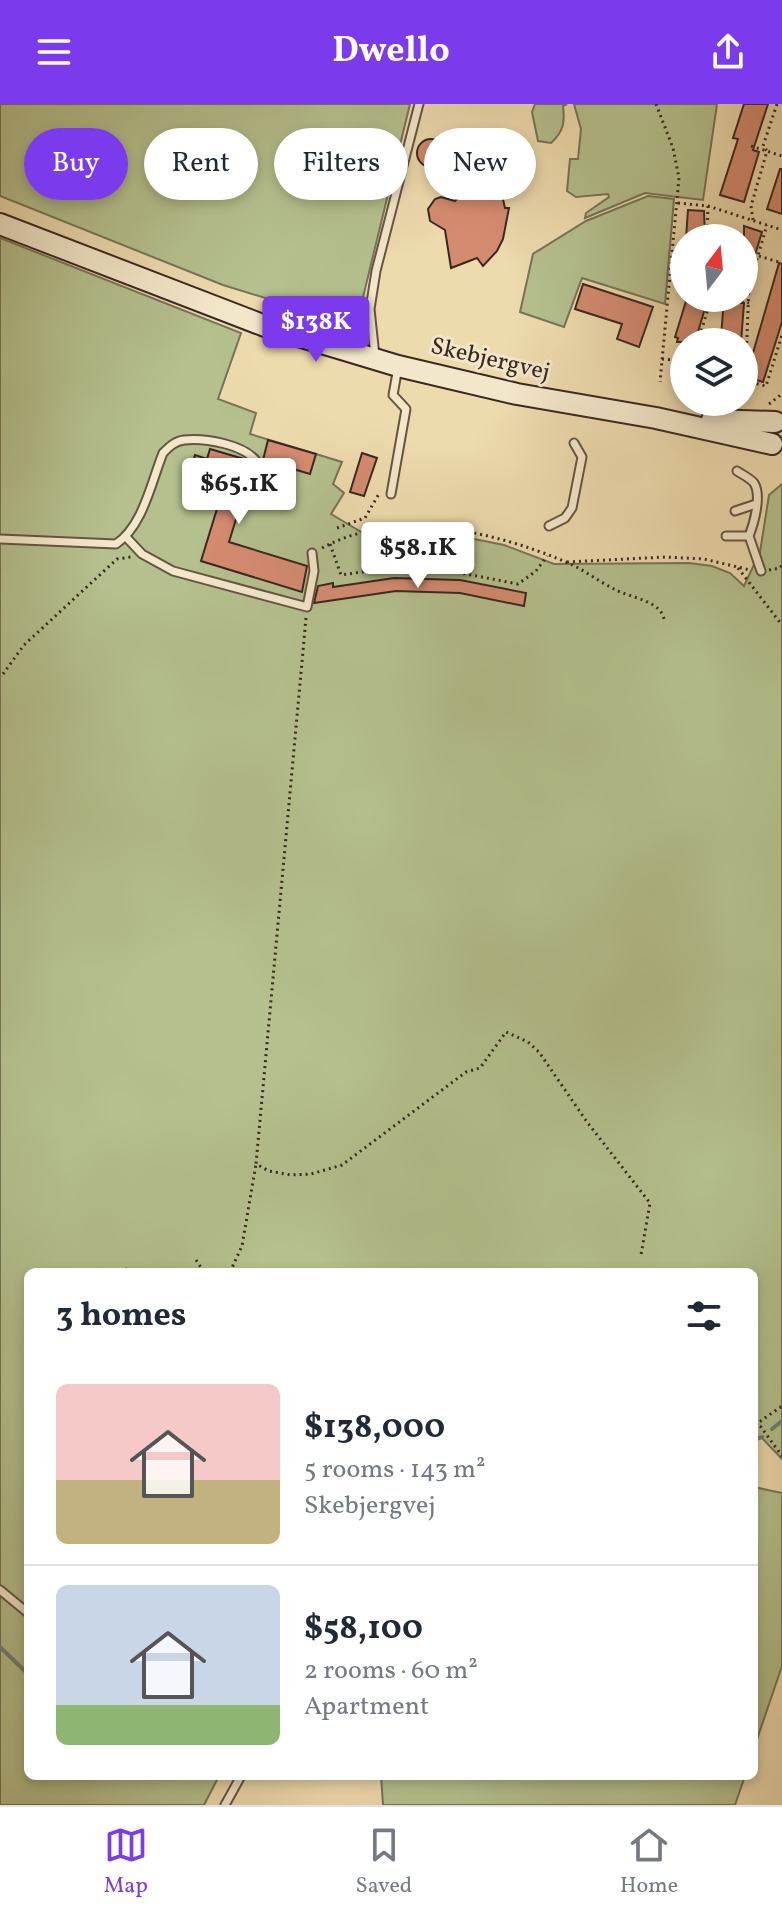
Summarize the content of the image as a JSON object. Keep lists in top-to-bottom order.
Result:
{
  "streets": {
    "street": ["Skebjergvej"]
  },
  "north": "top",
  "page": {
    "header": "Dwello",
    "chip": [
      "Buy",
      "Rent",
      "Filters",
      "New"
    ],
    "price": ["$138K", "$65.1K", "$58.1K"],
    "heading": "3 homes",
    "list": [
      {
        "name": "$138,000",
        "note": "5 rooms · 143 m² · Skebjergvej"
      },
      {
        "name": "$58,100",
        "note": "2 rooms · 60 m² · Apartment"
      }
    ],
    "tabs": ["Map", "Saved", "Home"]
  }
}
